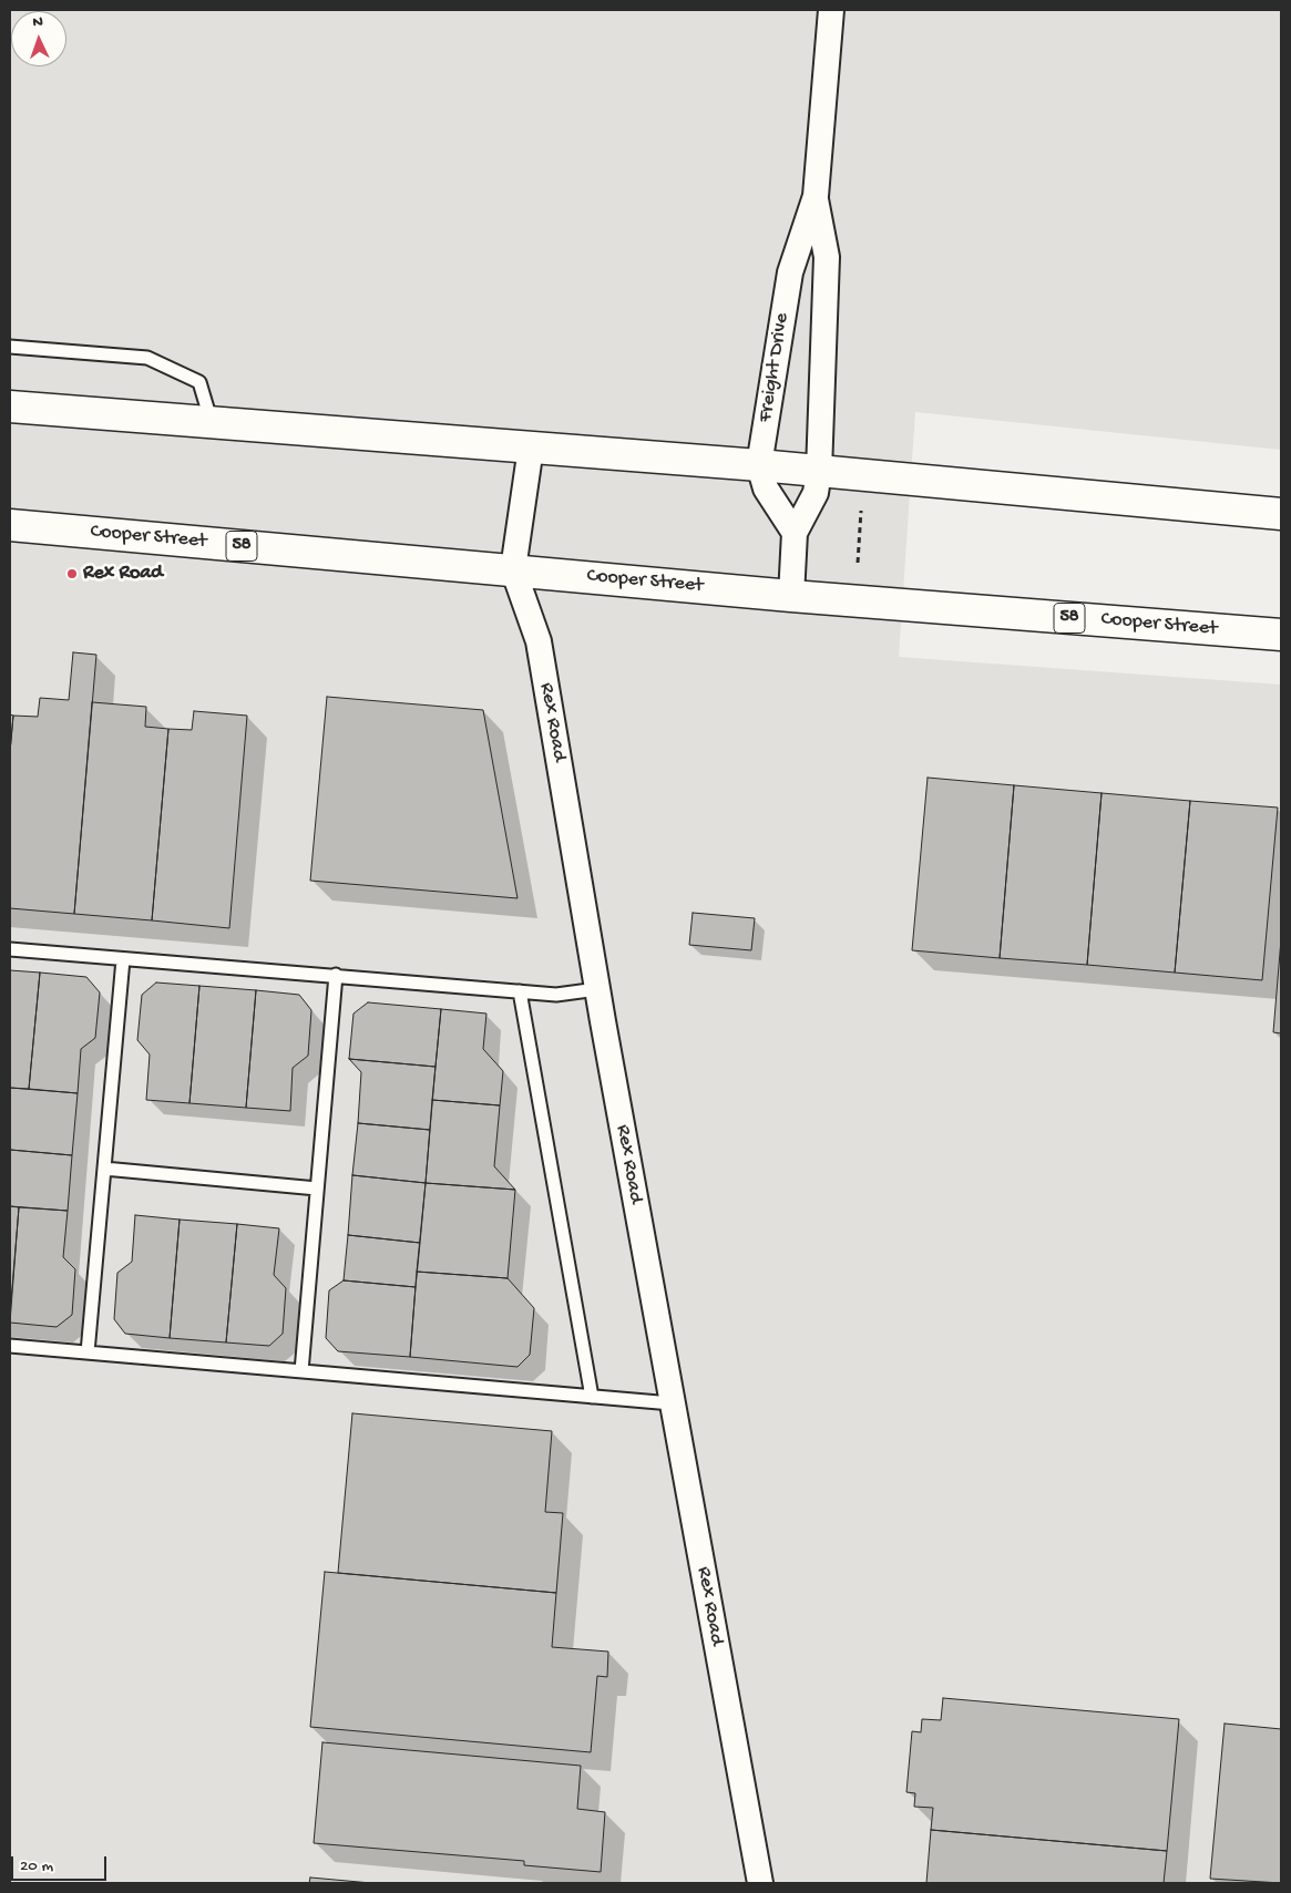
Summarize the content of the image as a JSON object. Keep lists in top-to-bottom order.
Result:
{
  "streets": {
    "main road": ["Cooper Street", "58"],
    "street": ["Freight Drive", "Rex Road"]
  },
  "crossings": [
    ["Freight Drive", "Cooper Street"],
    ["Cooper Street", "Rex Road"]
  ],
  "places": ["Rex Road"],
  "scale_bar": "20 m",
  "north": "top"
}
